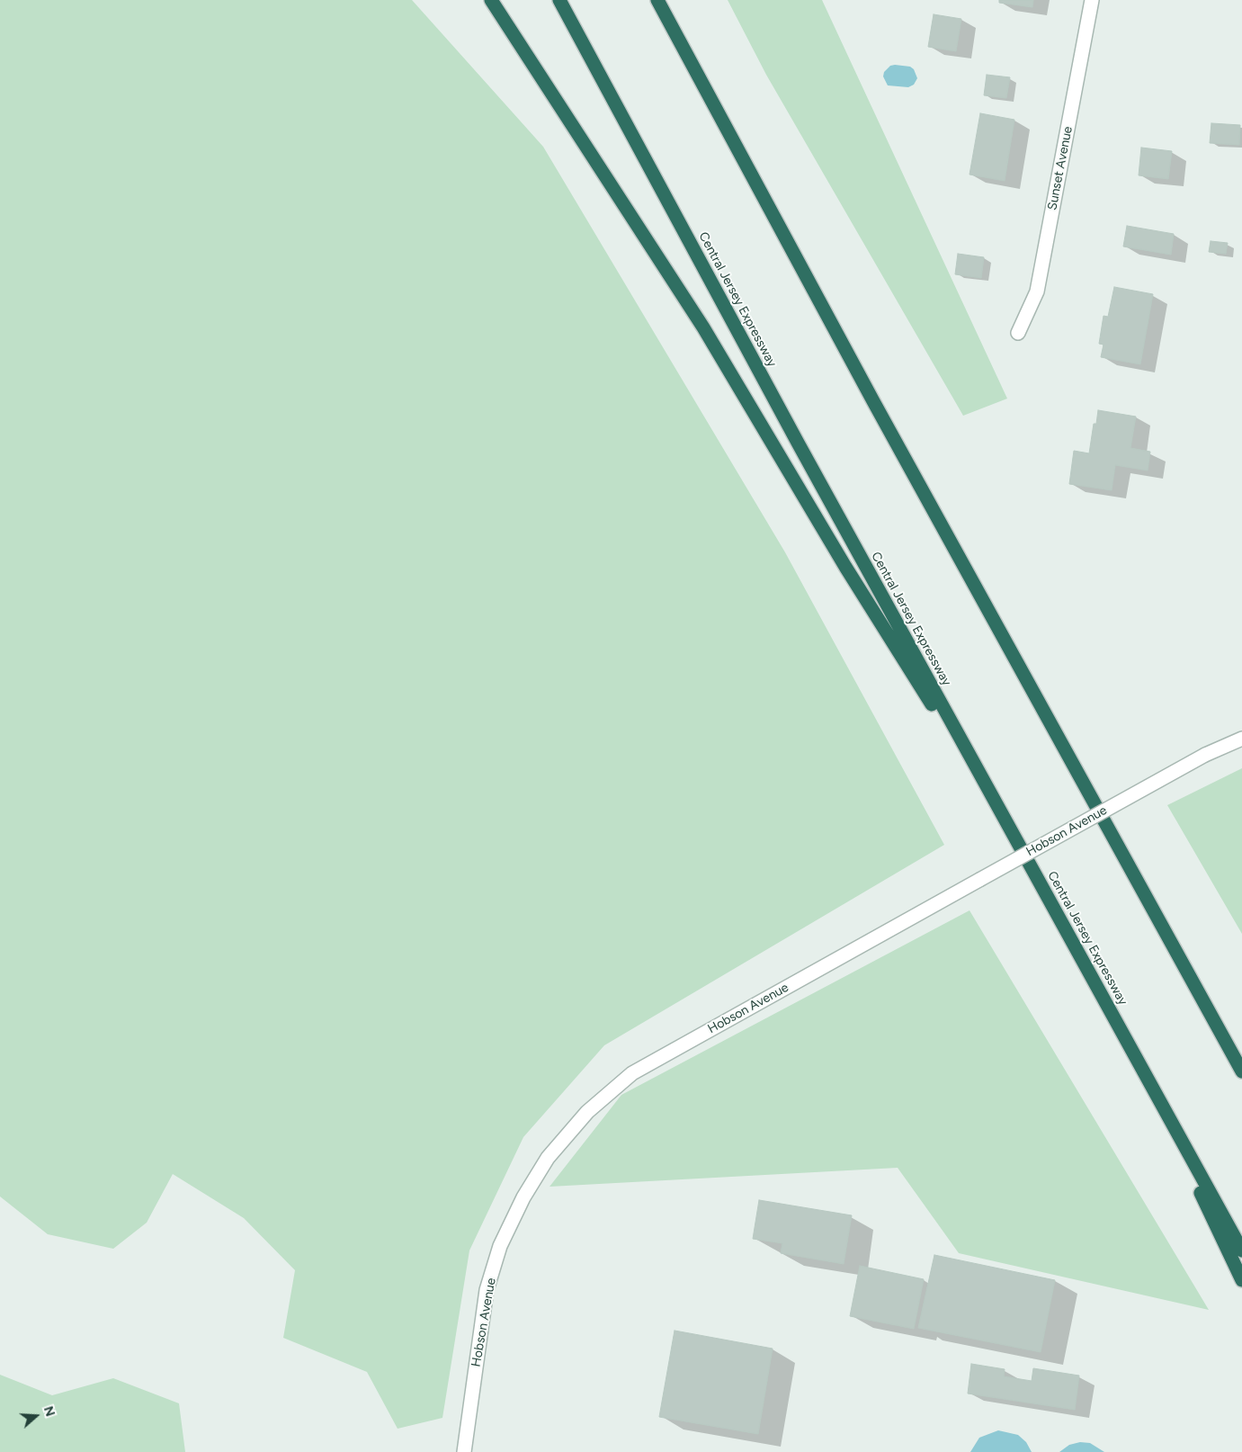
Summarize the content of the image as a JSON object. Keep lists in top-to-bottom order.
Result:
{
  "streets": {
    "highway": ["Central Jersey Expressway"],
    "street": ["Sunset Avenue", "Hobson Avenue"]
  },
  "north": "right"
}
